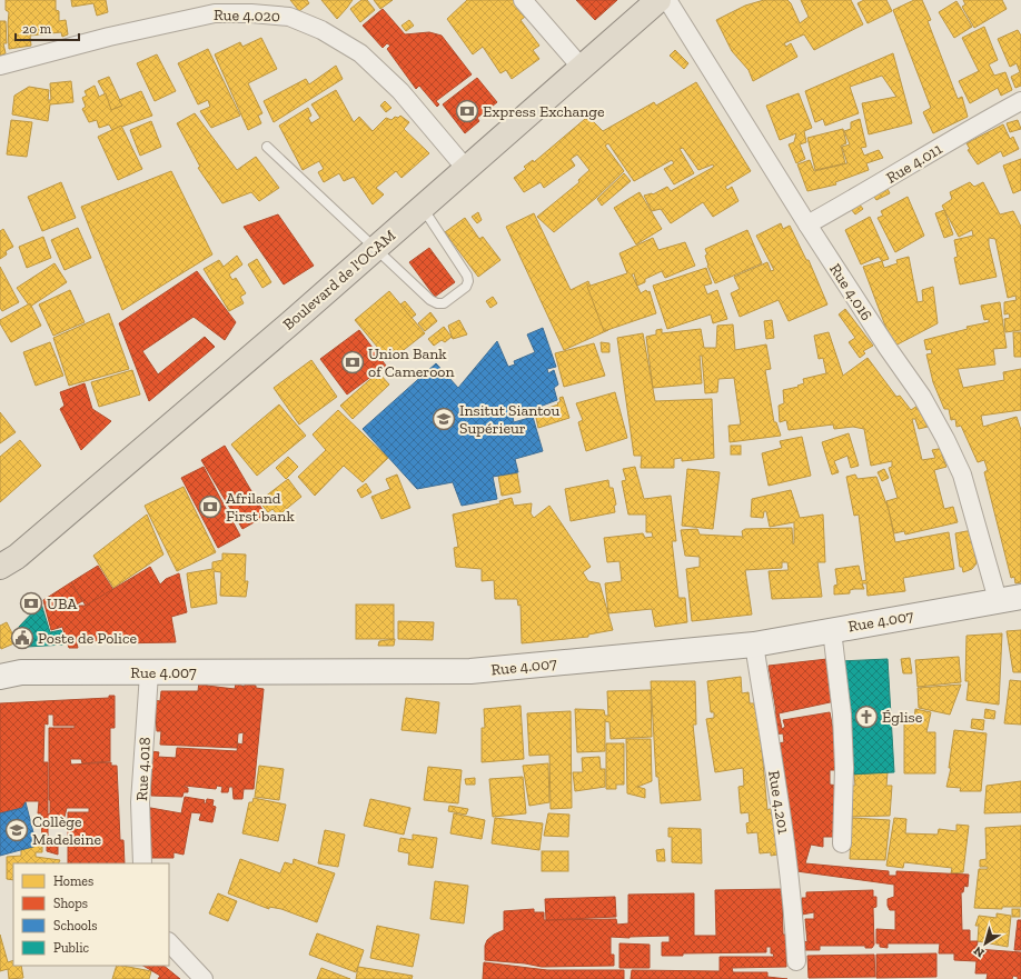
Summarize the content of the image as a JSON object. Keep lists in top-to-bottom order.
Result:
{
  "streets": {
    "highway": ["Boulevard de l'OCAM"],
    "main road": ["Rue 4.007"],
    "street": [
      "Rue 4.020",
      "Rue 4.011",
      "Rue 4.016",
      "Rue 4.018",
      "Rue 4.201"
    ]
  },
  "crossings": [
    ["Rue 4.020", "Boulevard de l'OCAM"],
    ["Rue 4.011", "Rue 4.016"],
    ["Rue 4.016", "Rue 4.007"],
    ["Rue 4.007", "Rue 4.018"],
    ["Rue 4.007", "Rue 4.201"]
  ],
  "places": {
    "bank": [
      "Express Exchange",
      "Union Bank of Cameroon",
      "Afriland First bank",
      "UBA"
    ],
    "school or university": ["Insitut Siantou Supérieur", "Collège Madeleine"],
    "public building": ["Poste de Police"],
    "church": ["Église"]
  },
  "legend": [
    "Homes",
    "Shops",
    "Schools",
    "Public"
  ],
  "scale_bar": "20 m",
  "north": "bottom left"
}
